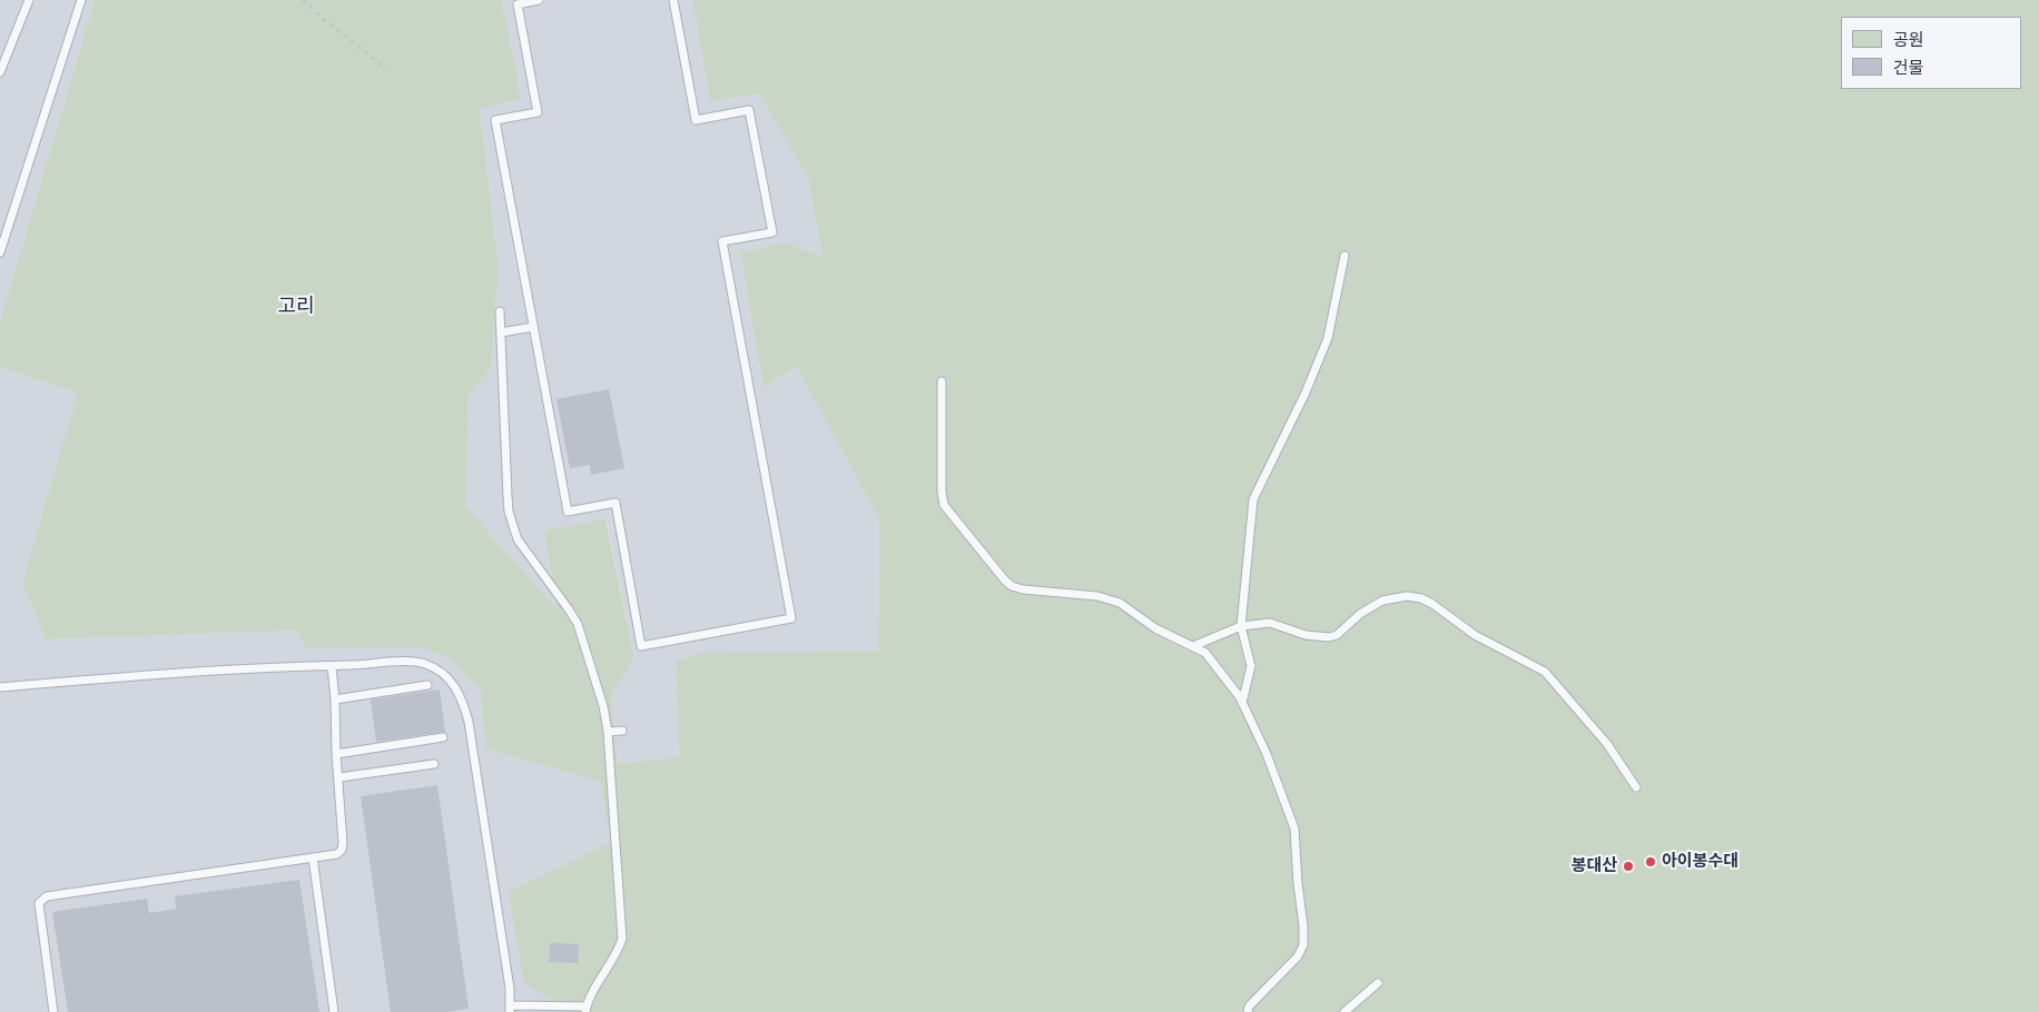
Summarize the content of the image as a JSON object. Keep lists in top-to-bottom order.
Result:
{
  "districts": ["고리"],
  "places": ["아이봉수대", "봉대산"],
  "legend": ["공원", "건물"]
}
